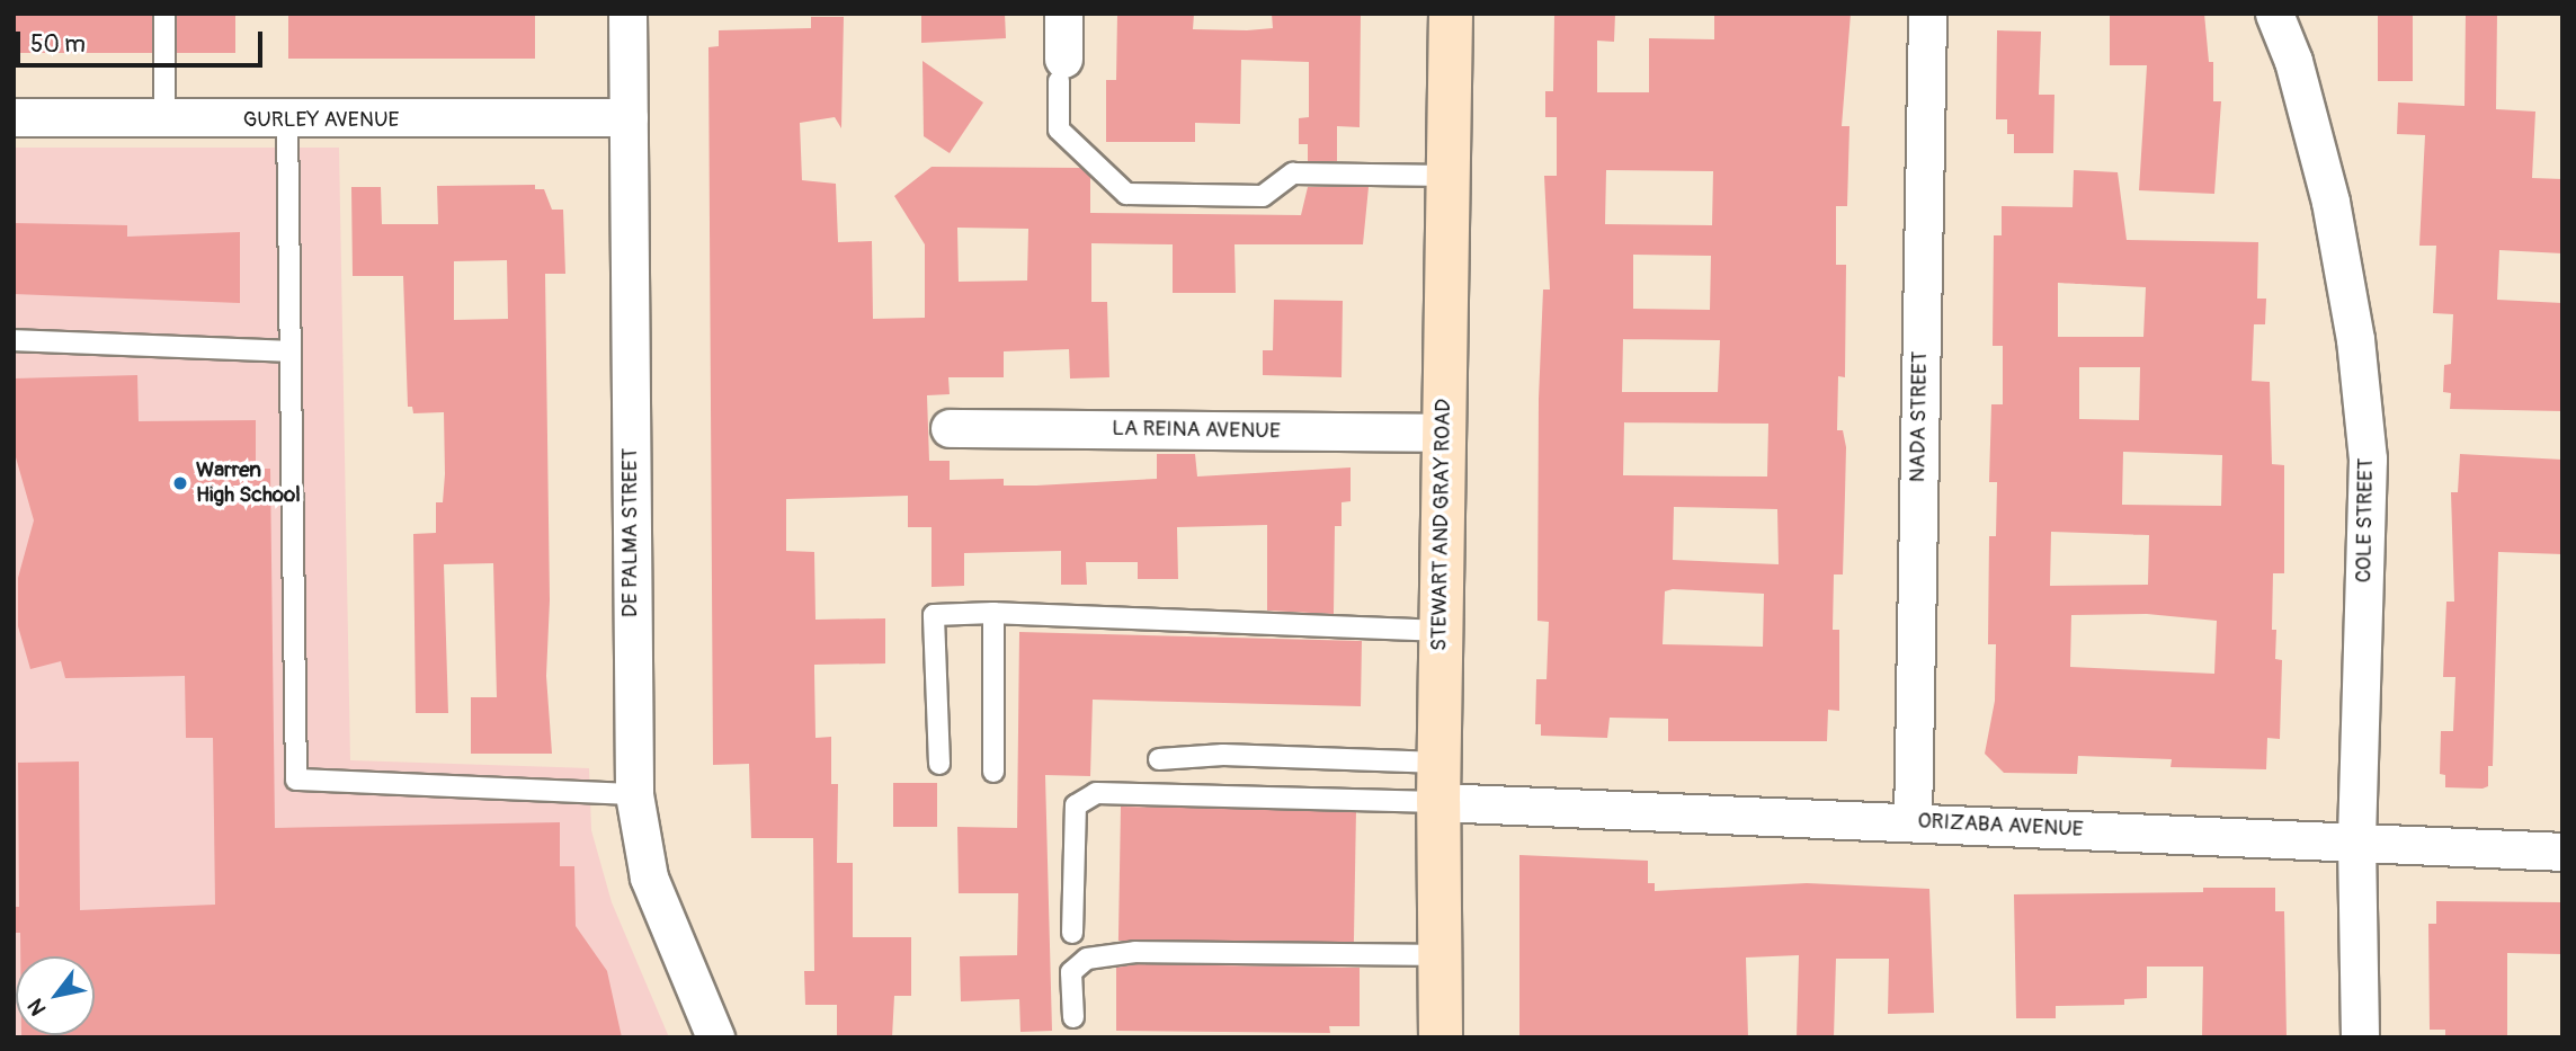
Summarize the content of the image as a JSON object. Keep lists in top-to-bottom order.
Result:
{
  "streets": {
    "main road": ["STEWART AND GRAY ROAD"],
    "street": [
      "GURLEY AVENUE",
      "NADA STREET",
      "LA REINA AVENUE",
      "COLE STREET",
      "DE PALMA STREET",
      "ORIZABA AVENUE"
    ]
  },
  "crossings": [
    ["GURLEY AVENUE", "DE PALMA STREET"],
    ["NADA STREET", "ORIZABA AVENUE"],
    ["LA REINA AVENUE", "STEWART AND GRAY ROAD"],
    ["COLE STREET", "ORIZABA AVENUE"],
    ["STEWART AND GRAY ROAD", "ORIZABA AVENUE"]
  ],
  "places": ["Warren High School"],
  "scale_bar": "50 m",
  "north": "bottom left"
}
